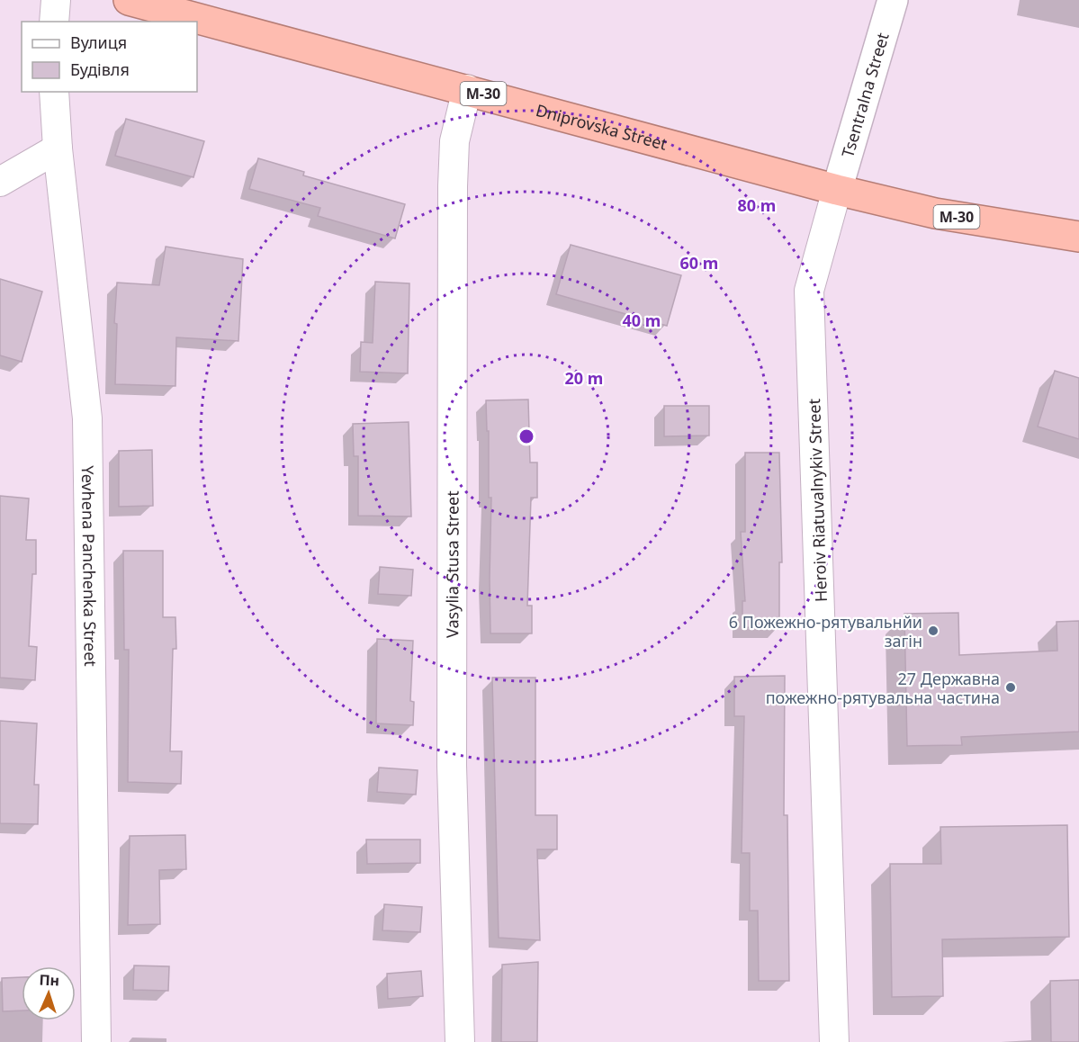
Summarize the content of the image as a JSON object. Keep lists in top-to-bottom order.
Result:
{
  "streets": {
    "highway": ["М-30", "Dniprovska Street"],
    "street": [
      "Tsentralna Street",
      "Heroiv Riatuvalnykiv Street",
      "Yevhena Panchenka Street",
      "Vasylia Stusa Street"
    ]
  },
  "crossings": [
    ["Tsentralna Street", "Dniprovska Street"],
    ["Tsentralna Street", "Heroiv Riatuvalnykiv Street"],
    ["Dniprovska Street", "Heroiv Riatuvalnykiv Street"],
    ["Dniprovska Street", "Vasylia Stusa Street"]
  ],
  "places": ["6 Пожежно-рятувальнйи загін", "27 Державна пожежно-рятувальна частина"],
  "legend": ["Вулиця", "Будівля"],
  "north": "top",
  "rings": [
    "80 m",
    "60 m",
    "40 m",
    "20 m"
  ]
}
